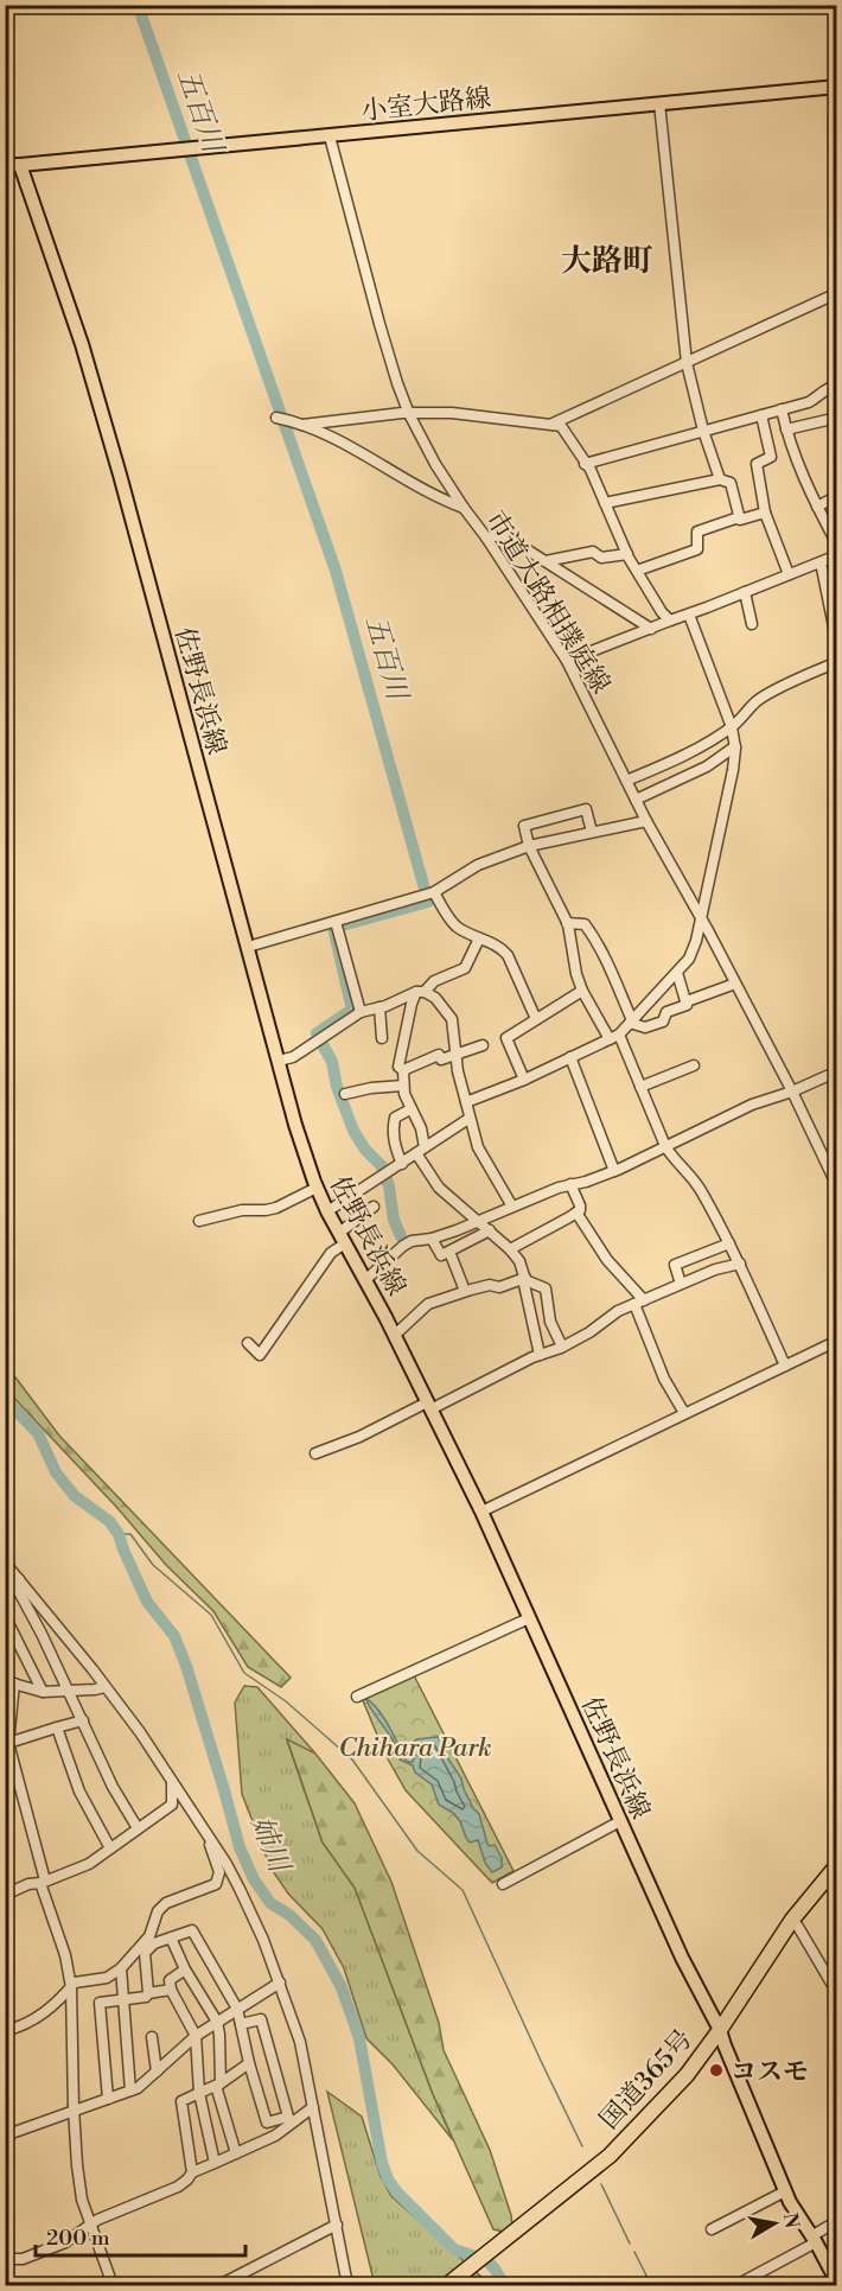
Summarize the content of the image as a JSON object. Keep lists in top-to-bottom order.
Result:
{
  "streets": {
    "highway": ["国道365号"],
    "main road": ["小室大路線", "佐野長浜線"],
    "street": ["市道大路相撲庭線"]
  },
  "crossings": [
    ["小室大路線", "市道大路相撲庭線"],
    ["小室大路線", "佐野長浜線"],
    ["佐野長浜線", "国道365号"]
  ],
  "districts": ["大路町"],
  "water": ["五百川", "姉川"],
  "parks": ["Chihara Park"],
  "places": ["コスモ"],
  "scale_bar": "200 m",
  "north": "right"
}
